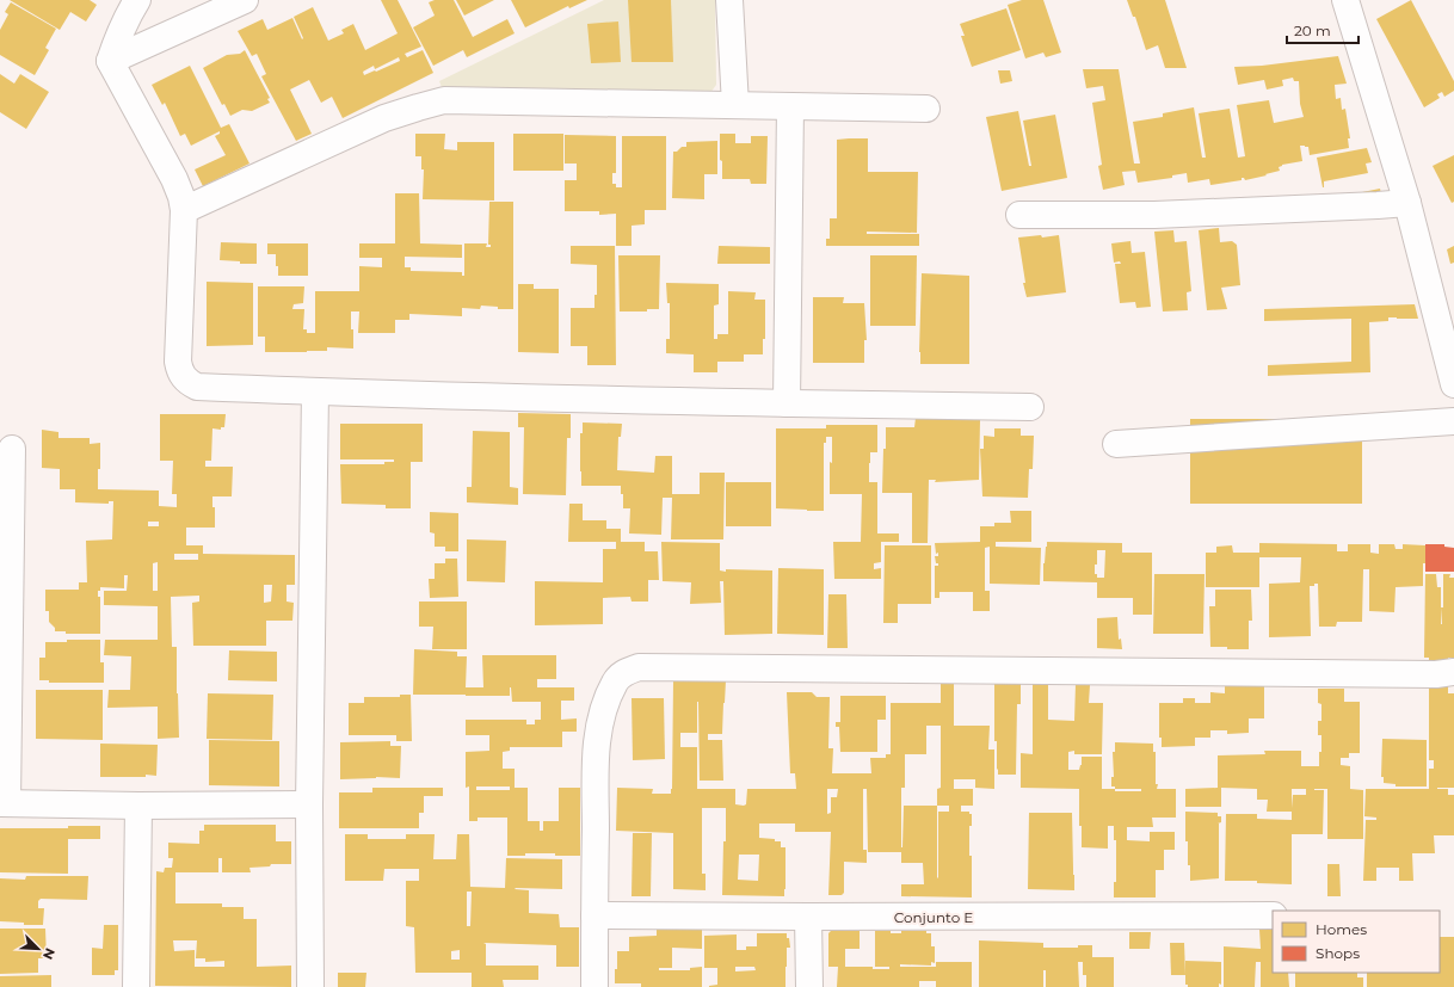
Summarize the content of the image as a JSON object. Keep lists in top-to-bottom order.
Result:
{
  "streets": {
    "street": ["Conjunto E"]
  },
  "legend": ["Homes", "Shops"],
  "scale_bar": "20 m",
  "north": "bottom right"
}
